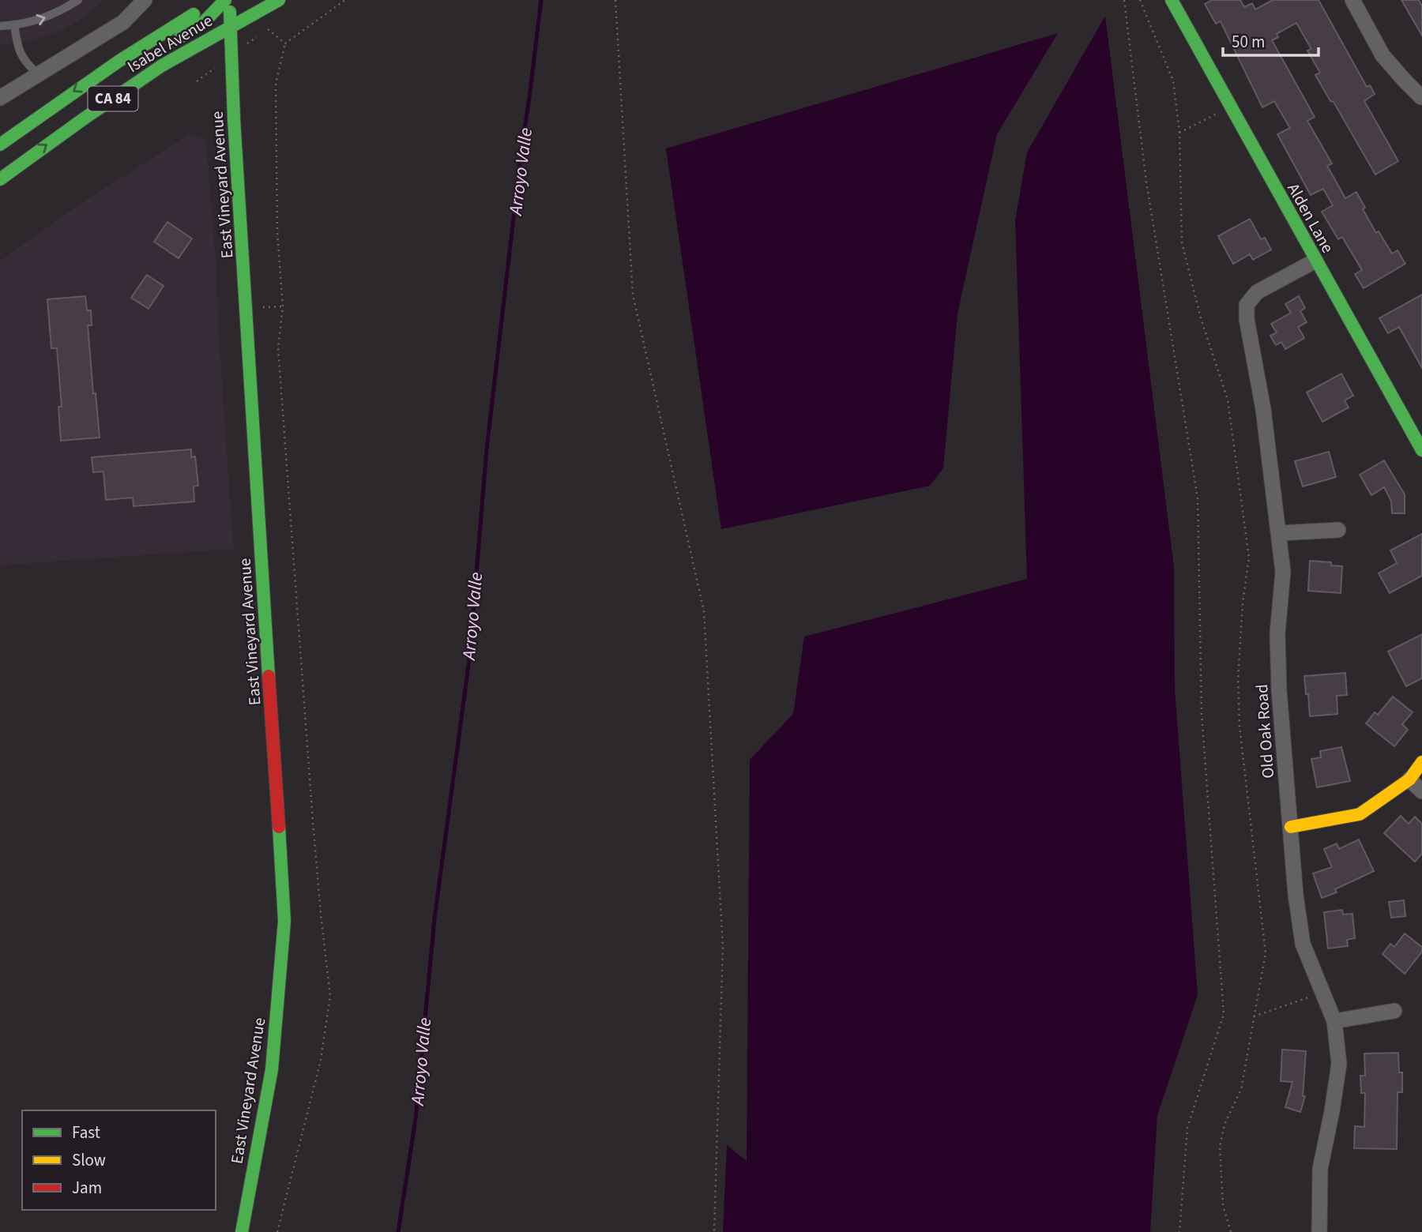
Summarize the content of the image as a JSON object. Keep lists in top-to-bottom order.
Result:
{
  "streets": {
    "main road": [
      "Isabel Avenue",
      "CA 84",
      "East Vineyard Avenue",
      "Alden Lane"
    ],
    "street": ["Old Oak Road"]
  },
  "crossings": [
    ["Isabel Avenue", "East Vineyard Avenue"],
    ["Alden Lane", "Old Oak Road"]
  ],
  "water": ["Arroyo Valle"],
  "legend": ["Fast", "Slow", "Jam"],
  "scale_bar": "50 m"
}
